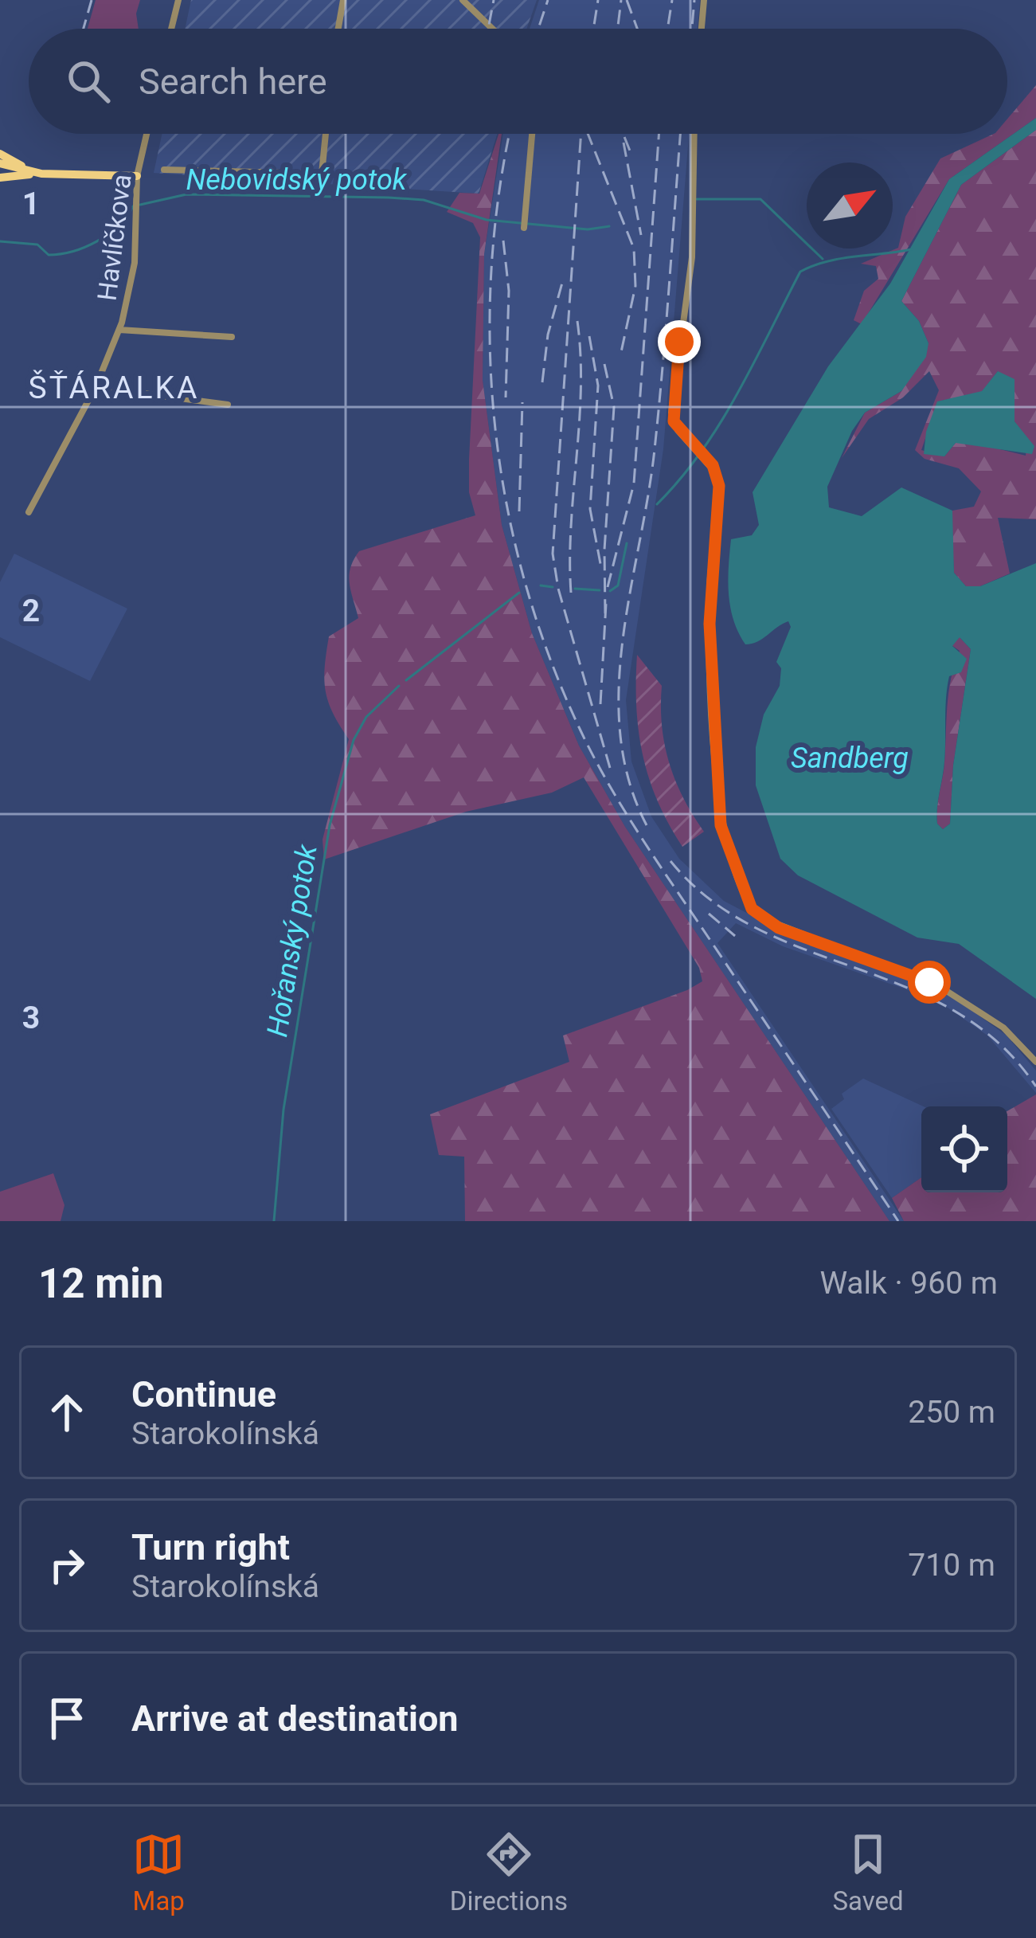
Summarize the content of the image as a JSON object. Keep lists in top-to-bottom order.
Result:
{
  "streets": {
    "street": ["Havlíčkova"]
  },
  "districts": ["ŠŤÁRALKA"],
  "water": ["Nebovidský potok", "Sandberg", "Hořanský potok"],
  "north": "top right",
  "page": {
    "search": "Search here",
    "heading": ["12 min", "Walk · 960 m"],
    "list": [
      ["Continue", "Starokolínská", "250 m"],
      ["Turn right", "Starokolínská", "710 m"],
      "Arrive at destination"
    ],
    "nav": ["Map", "Directions", "Saved"]
  },
  "grid": {
    "rows": ["1", "2", "3"]
  }
}
